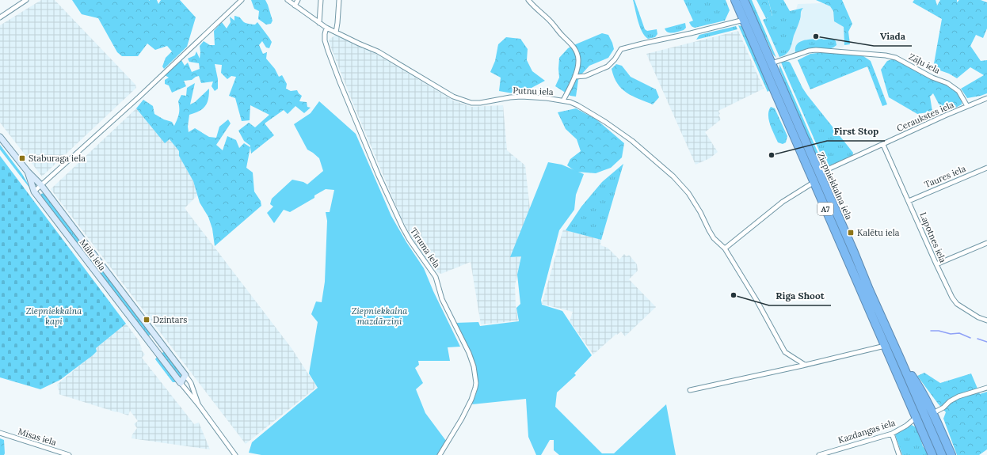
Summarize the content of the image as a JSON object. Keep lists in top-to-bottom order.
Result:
{
  "streets": {
    "highway": ["Ziepniekkalna iela", "A7"],
    "street": [
      "Zāļu iela",
      "Putnu iela",
      "Ceraukstes iela",
      "Taures iela",
      "Lapotnes iela",
      "Tīruma iela",
      "Mālu iela",
      "Kazdangas iela",
      "Misas iela"
    ]
  },
  "crossings": [
    ["Zāļu iela", "Ceraukstes iela"],
    ["Zāļu iela", "Ziepniekkalna iela"],
    ["Putnu iela", "Tīruma iela"],
    ["Ceraukstes iela", "Ziepniekkalna iela"],
    ["Ceraukstes iela", "Lapotnes iela"],
    ["Taures iela", "Lapotnes iela"],
    ["Ziepniekkalna iela", "Kazdangas iela"]
  ],
  "parks": ["Ziepniekkalna kapi", "Ziepniekkalna mazdārziņi"],
  "places": {
    "other": ["Viada", "First Stop", "Riga Shoot"],
    "transit": ["Staburaga iela", "Kalētu iela", "Dzintars"]
  }
}
